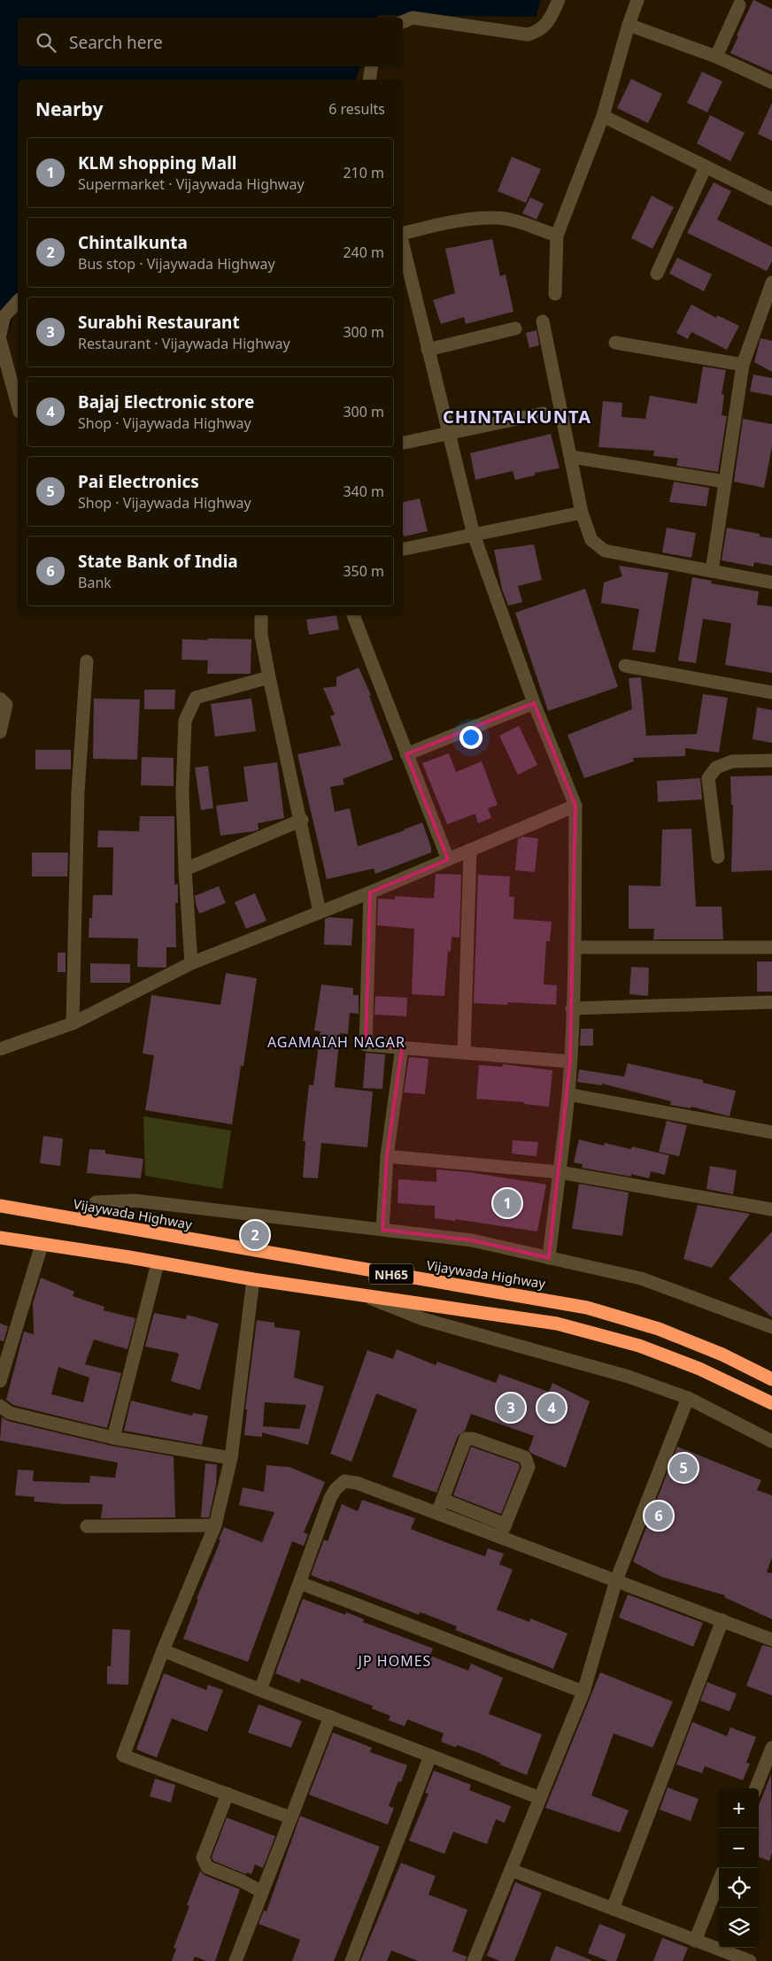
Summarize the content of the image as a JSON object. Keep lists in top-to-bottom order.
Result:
{
  "streets": {
    "highway": ["Vijaywada Highway", "NH65"]
  },
  "districts": ["CHINTALKUNTA", "AGAMAIAH NAGAR", "JP HOMES"],
  "page": {
    "search": "Search here",
    "heading": ["Nearby", "6 results"],
    "list": [
      {
        "mark": "1",
        "name": "KLM shopping Mall",
        "note": "Supermarket · Vijaywada Highway",
        "value": "210 m"
      },
      {
        "mark": "2",
        "name": "Chintalkunta",
        "note": "Bus stop · Vijaywada Highway",
        "value": "240 m"
      },
      {
        "mark": "3",
        "name": "Surabhi Restaurant",
        "note": "Restaurant · Vijaywada Highway",
        "value": "300 m"
      },
      {
        "mark": "4",
        "name": "Bajaj Electronic store",
        "note": "Shop · Vijaywada Highway",
        "value": "300 m"
      },
      {
        "mark": "5",
        "name": "Pai Electronics",
        "note": "Shop · Vijaywada Highway",
        "value": "340 m"
      },
      {
        "mark": "6",
        "name": "State Bank of India",
        "note": "Bank",
        "value": "350 m"
      }
    ],
    "pins": [
      "1",
      "2",
      "3",
      "4",
      "5",
      "6"
    ],
    "map_buttons": ["+", "−"]
  }
}
